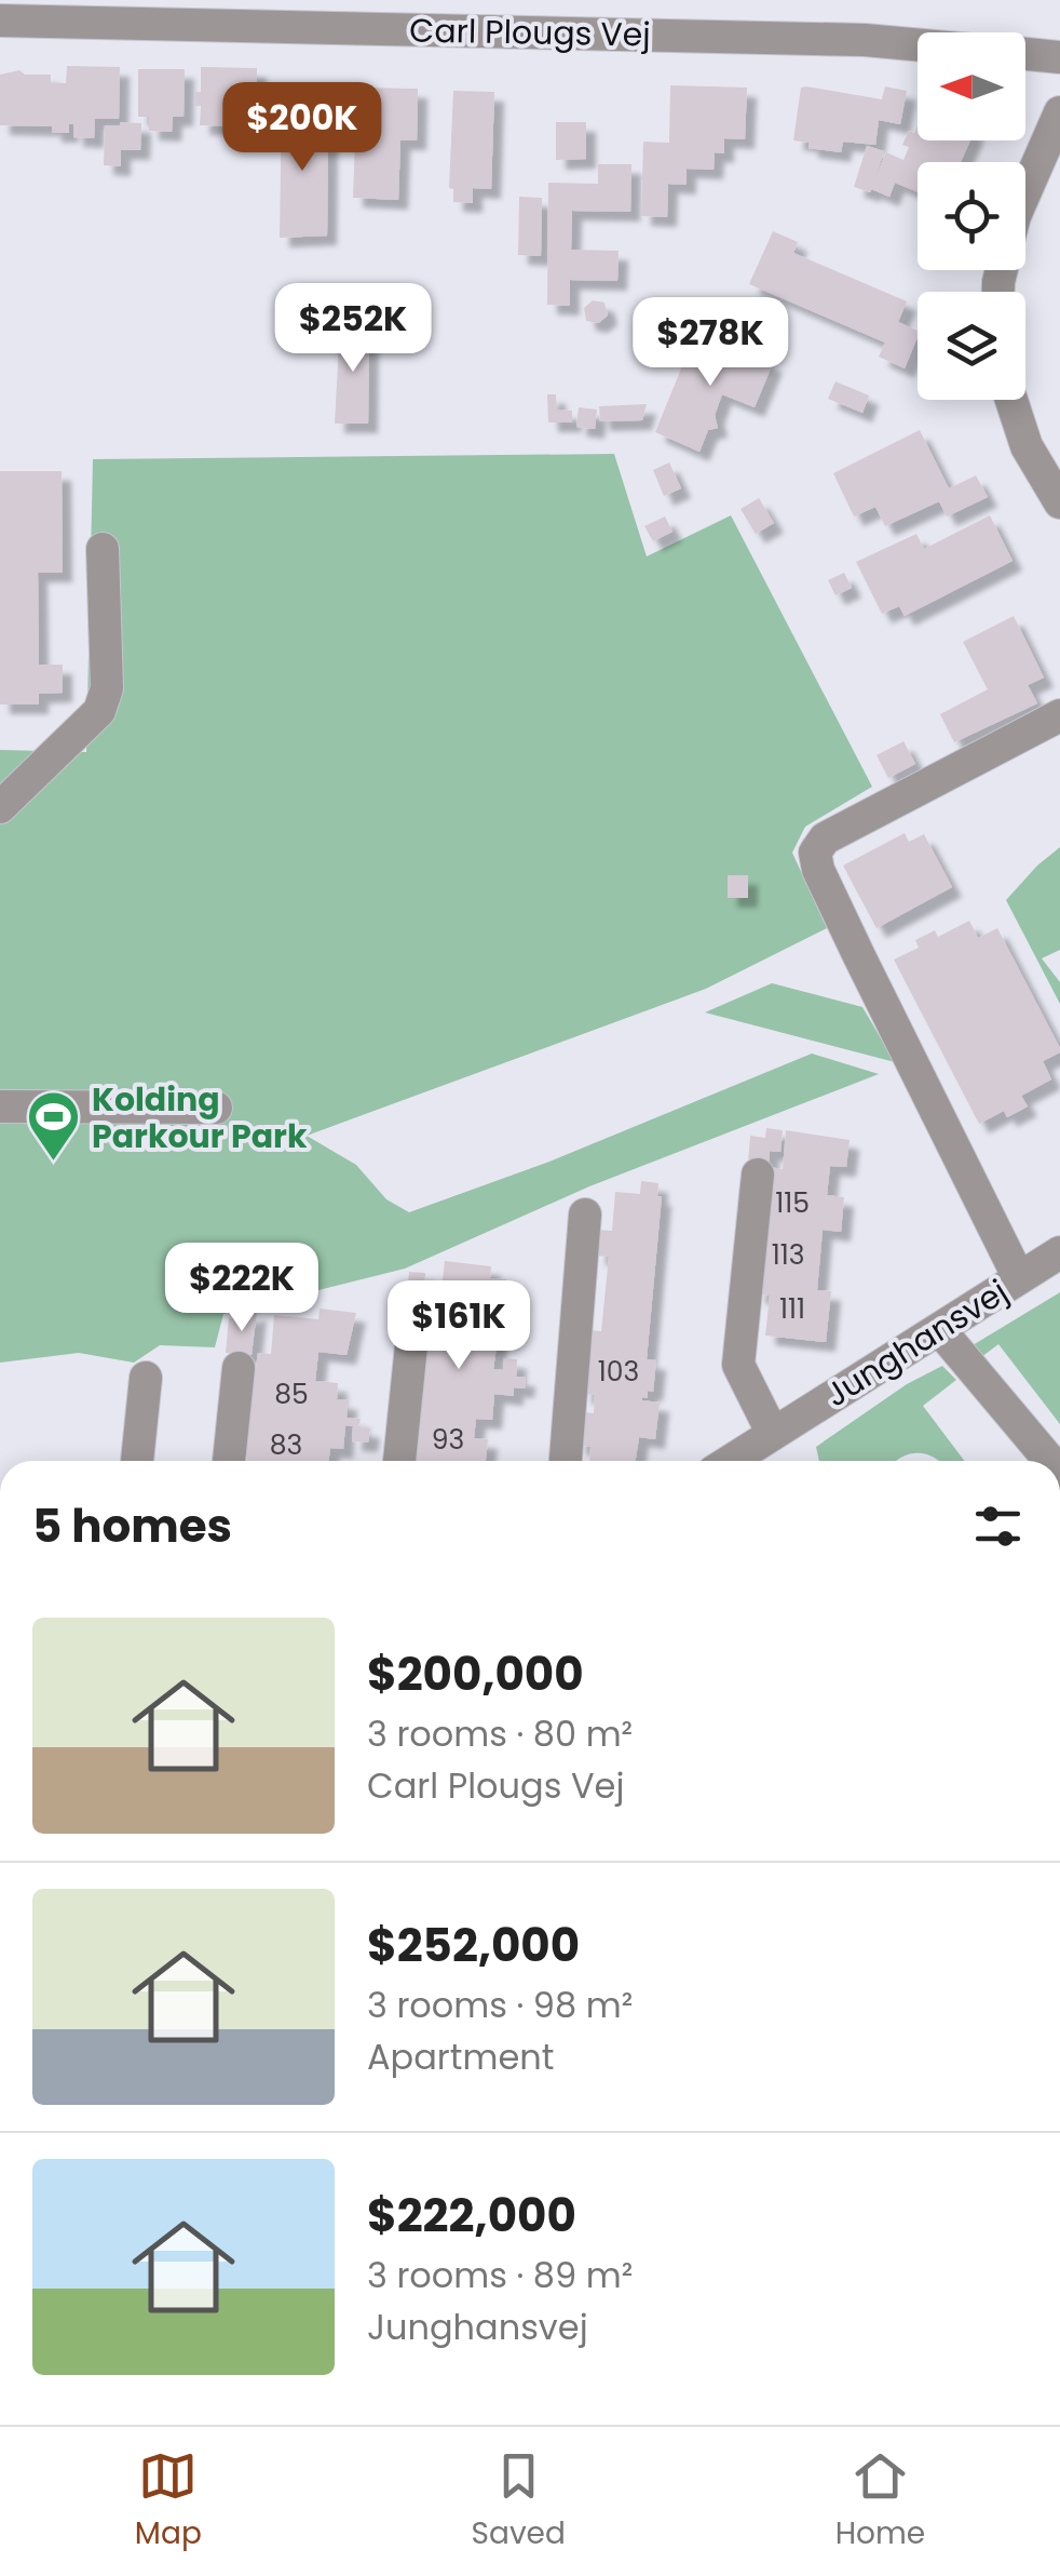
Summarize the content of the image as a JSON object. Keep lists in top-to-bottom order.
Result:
{
  "streets": {
    "street": ["Carl Plougs Vej", "Junghansvej"]
  },
  "places": {
    "sports": ["Kolding Parkour Park"]
  },
  "house_numbers": [
    "115",
    "113",
    "111",
    "103",
    "85",
    "93",
    "83"
  ],
  "north": "left",
  "page": {
    "price": [
      "$200K",
      "$252K",
      "$278K",
      "$222K",
      "$161K"
    ],
    "heading": "5 homes",
    "list": [
      {
        "name": "$200,000",
        "note": "3 rooms · 80 m² · Carl Plougs Vej"
      },
      {
        "name": "$252,000",
        "note": "3 rooms · 98 m² · Apartment"
      },
      {
        "name": "$222,000",
        "note": "3 rooms · 89 m² · Junghansvej"
      }
    ],
    "tabs": ["Map", "Saved", "Home"]
  }
}
